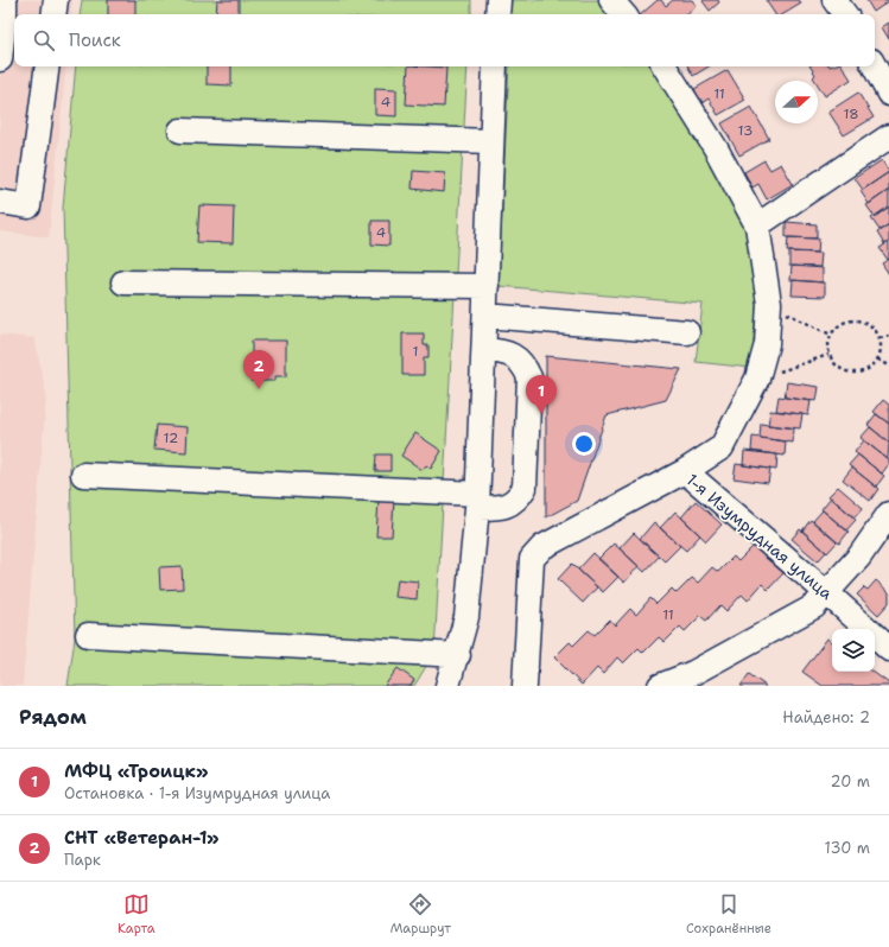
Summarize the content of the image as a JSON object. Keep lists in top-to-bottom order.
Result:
{
  "streets": {
    "street": ["1-я Изумрудная улица"]
  },
  "house_numbers": [
    "11",
    "4",
    "18",
    "13",
    "4",
    "1",
    "12",
    "11"
  ],
  "north": "right",
  "page": {
    "search": "Поиск",
    "pins": ["2", "1"],
    "heading": ["Рядом", "Найдено: 2"],
    "list": [
      {
        "mark": "1",
        "name": "МФЦ «Троицк»",
        "note": "Остановка · 1-я Изумрудная улица",
        "value": "20 m"
      },
      {
        "mark": "2",
        "name": "СНТ «Ветеран-1»",
        "note": "Парк",
        "value": "130 m"
      }
    ],
    "nav": ["Карта", "Маршрут", "Сохранённые"]
  }
}
